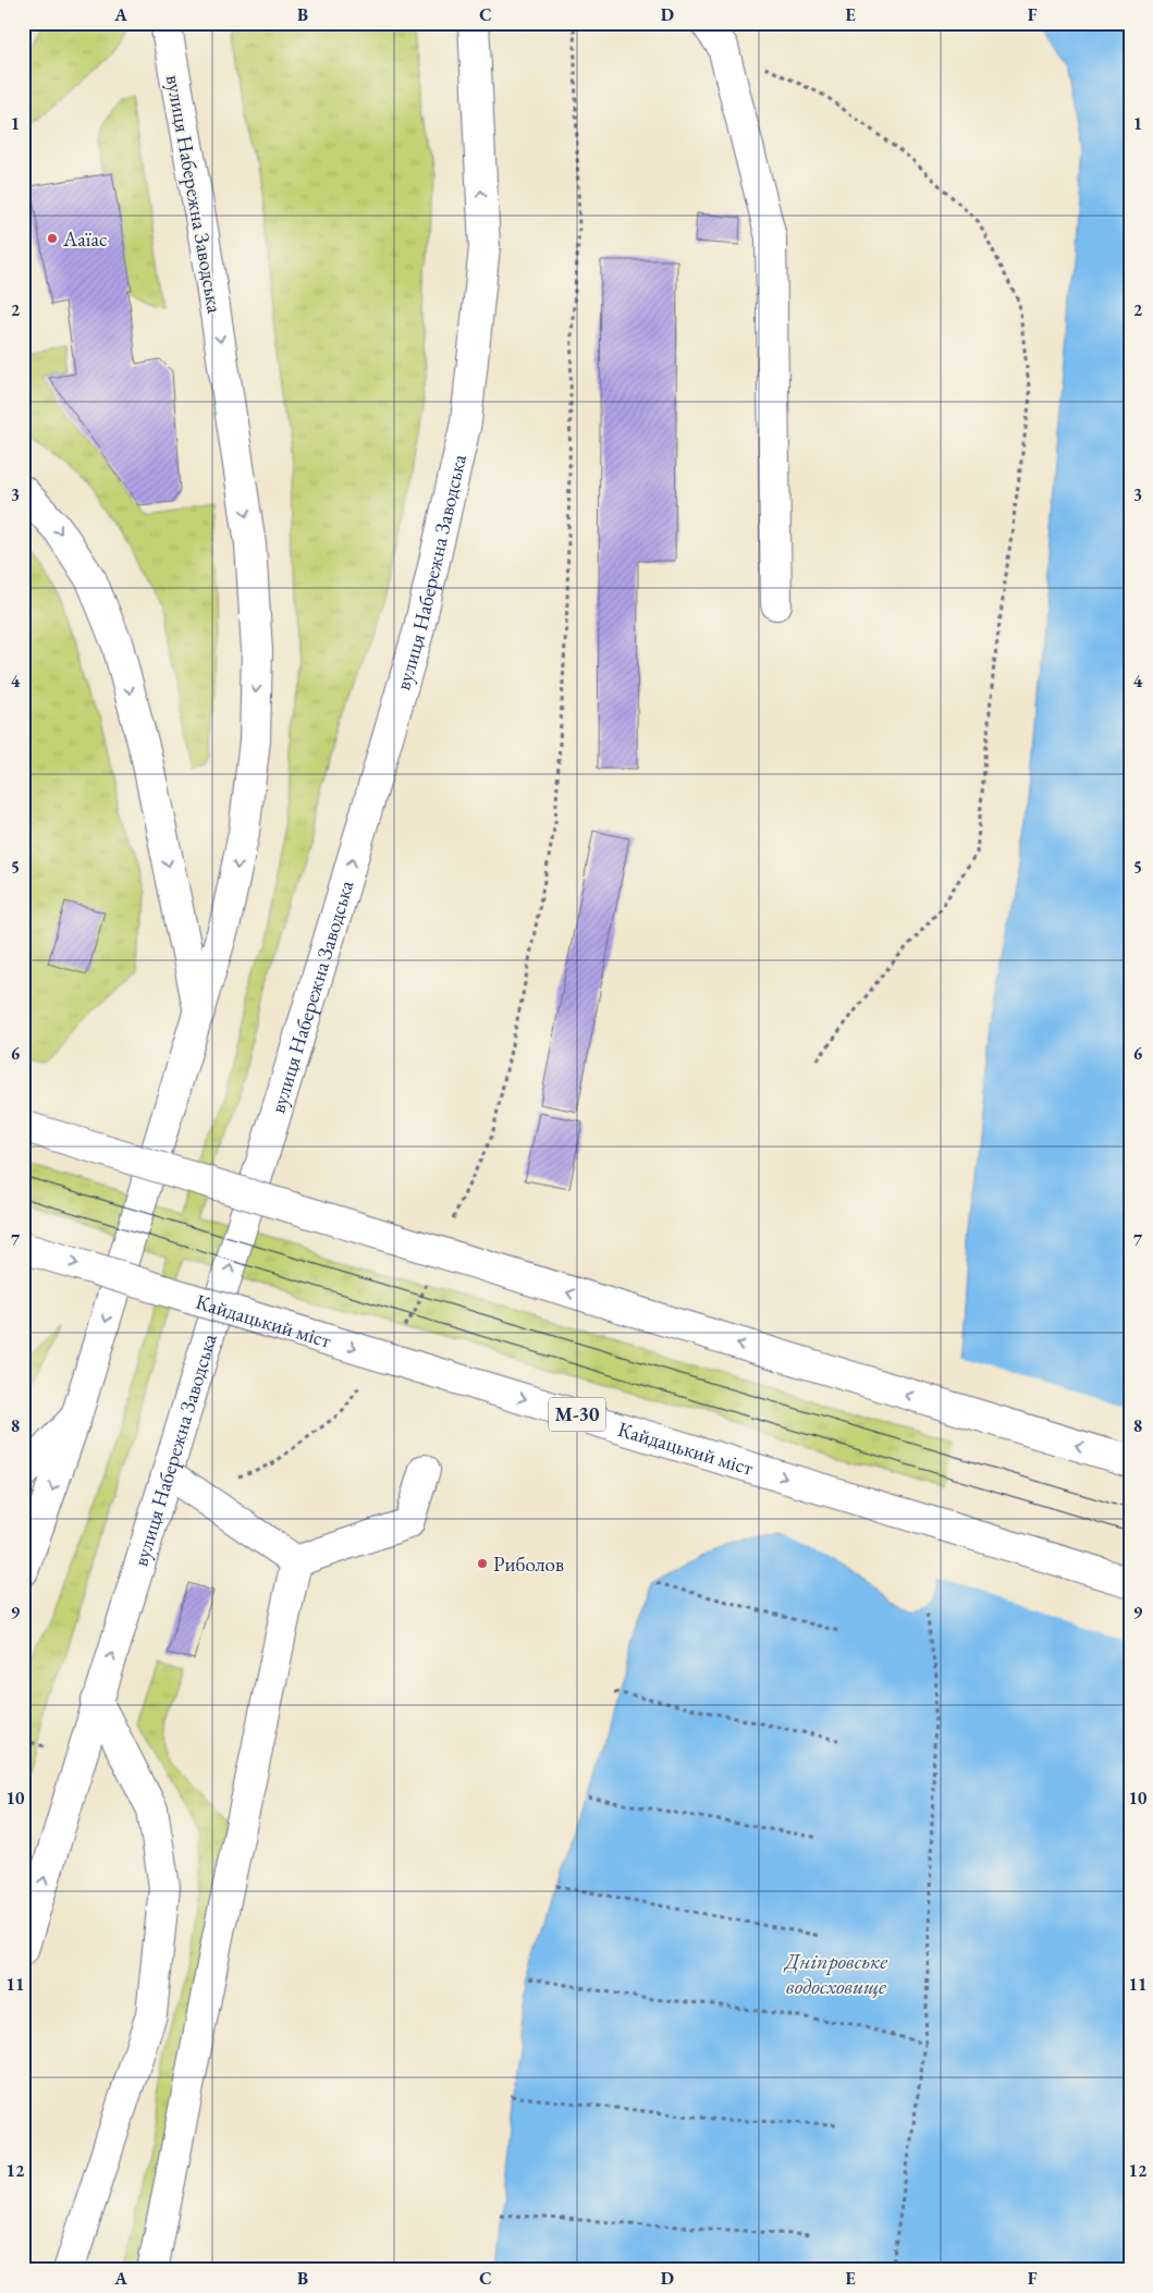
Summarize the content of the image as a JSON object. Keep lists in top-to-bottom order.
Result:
{
  "streets": {
    "main road": ["вулиця Набережна Заводська", "Кайдацький міст", "М-30"]
  },
  "water": ["Дніпровське водосховище"],
  "places": ["Ааїас", "Риболов"],
  "grid": {
    "columns": [
      "A",
      "B",
      "C",
      "D",
      "E",
      "F"
    ],
    "rows": [
      "1",
      "2",
      "3",
      "4",
      "5",
      "6",
      "7",
      "8",
      "9",
      "10",
      "11",
      "12"
    ]
  }
}
